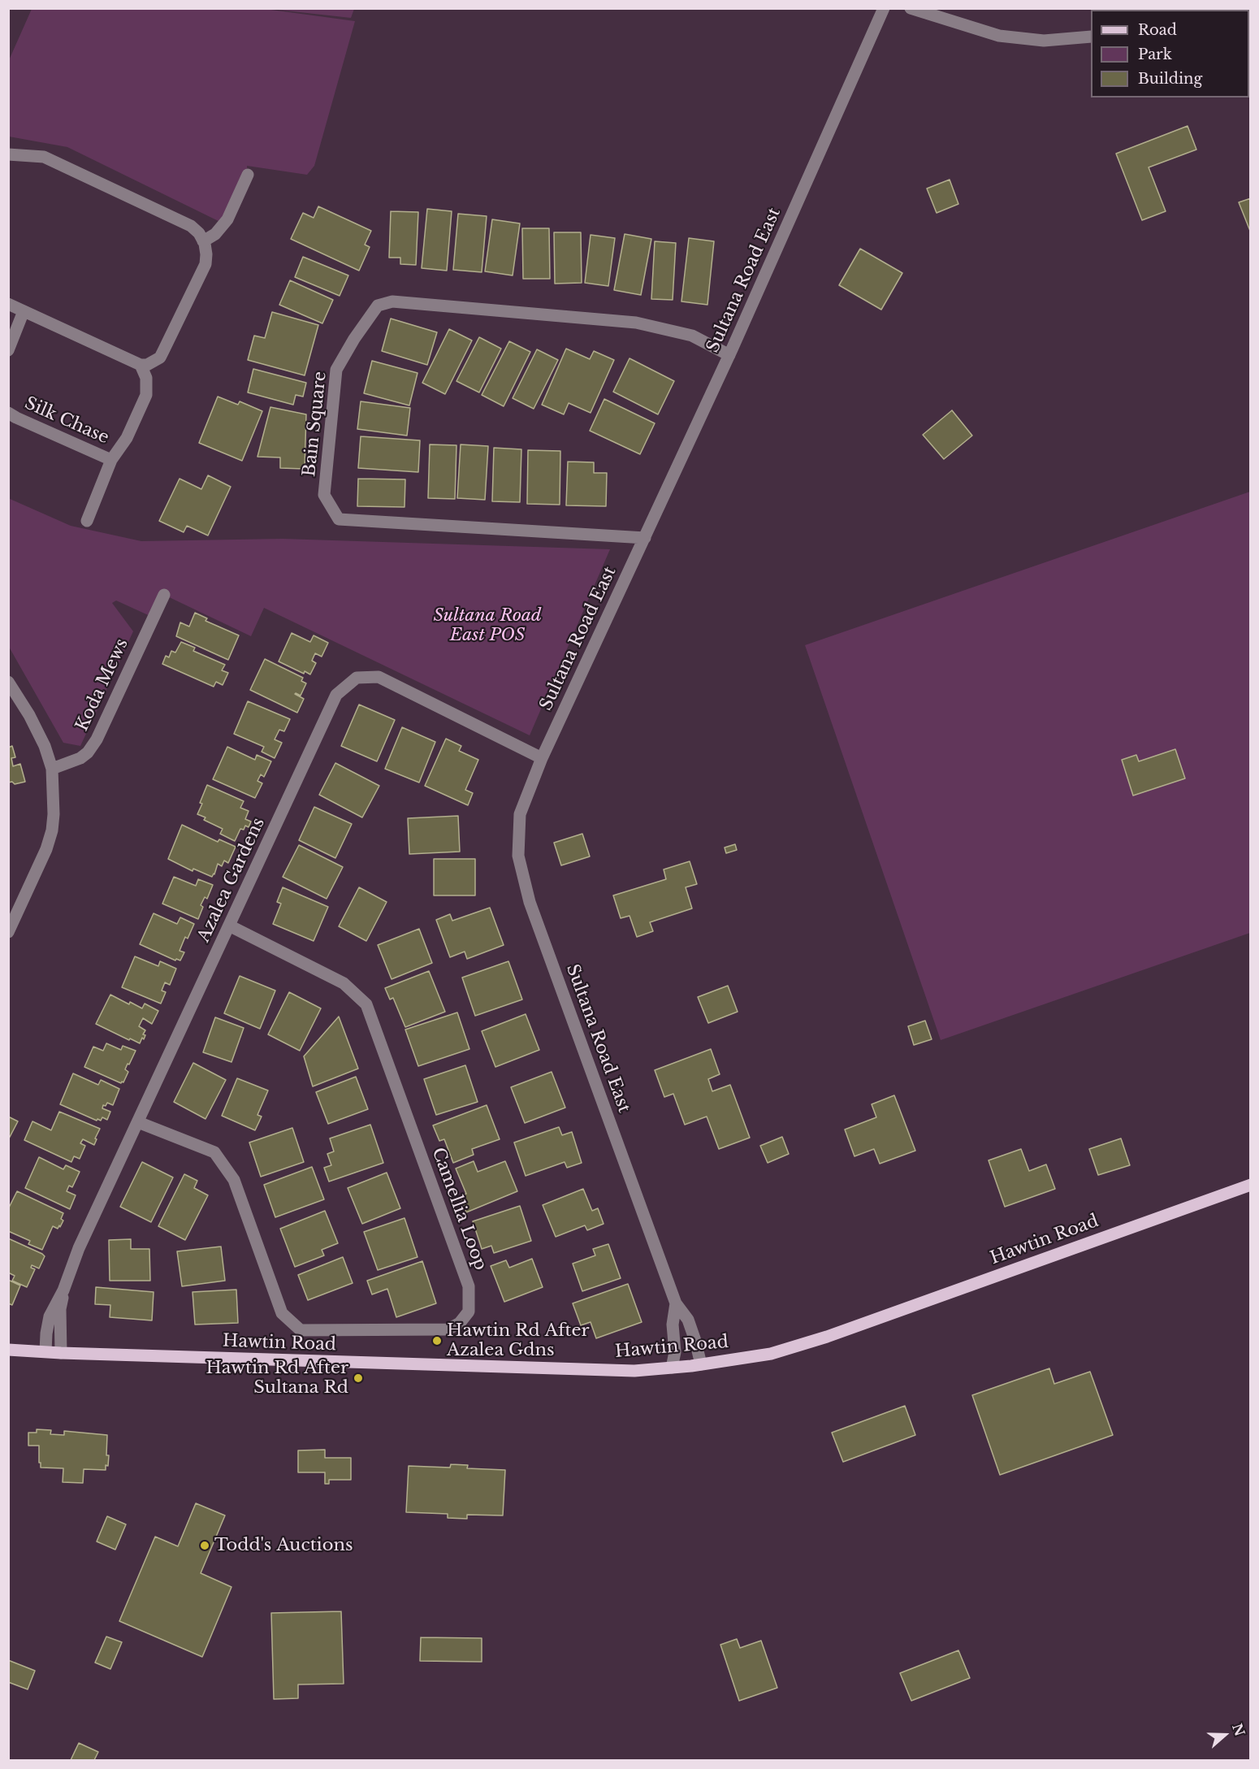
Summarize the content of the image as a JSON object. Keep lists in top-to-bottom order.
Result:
{
  "streets": {
    "main road": ["Hawtin Road"],
    "street": [
      "Sultana Road East",
      "Silk Chase",
      "Bain Square",
      "Koda Mews",
      "Azalea Gardens",
      "Camellia Loop"
    ]
  },
  "crossings": [
    ["Sultana Road East", "Bain Square"],
    ["Sultana Road East", "Azalea Gardens"],
    ["Sultana Road East", "Hawtin Road"],
    ["Azalea Gardens", "Camellia Loop"],
    ["Azalea Gardens", "Hawtin Road"]
  ],
  "parks": ["Sultana Road East POS"],
  "places": ["Hawtin Rd After Azalea Gdns", "Hawtin Rd After Sultana Rd", "Todd's Auctions"],
  "legend": ["Road", "Park", "Building"],
  "north": "right"
}
